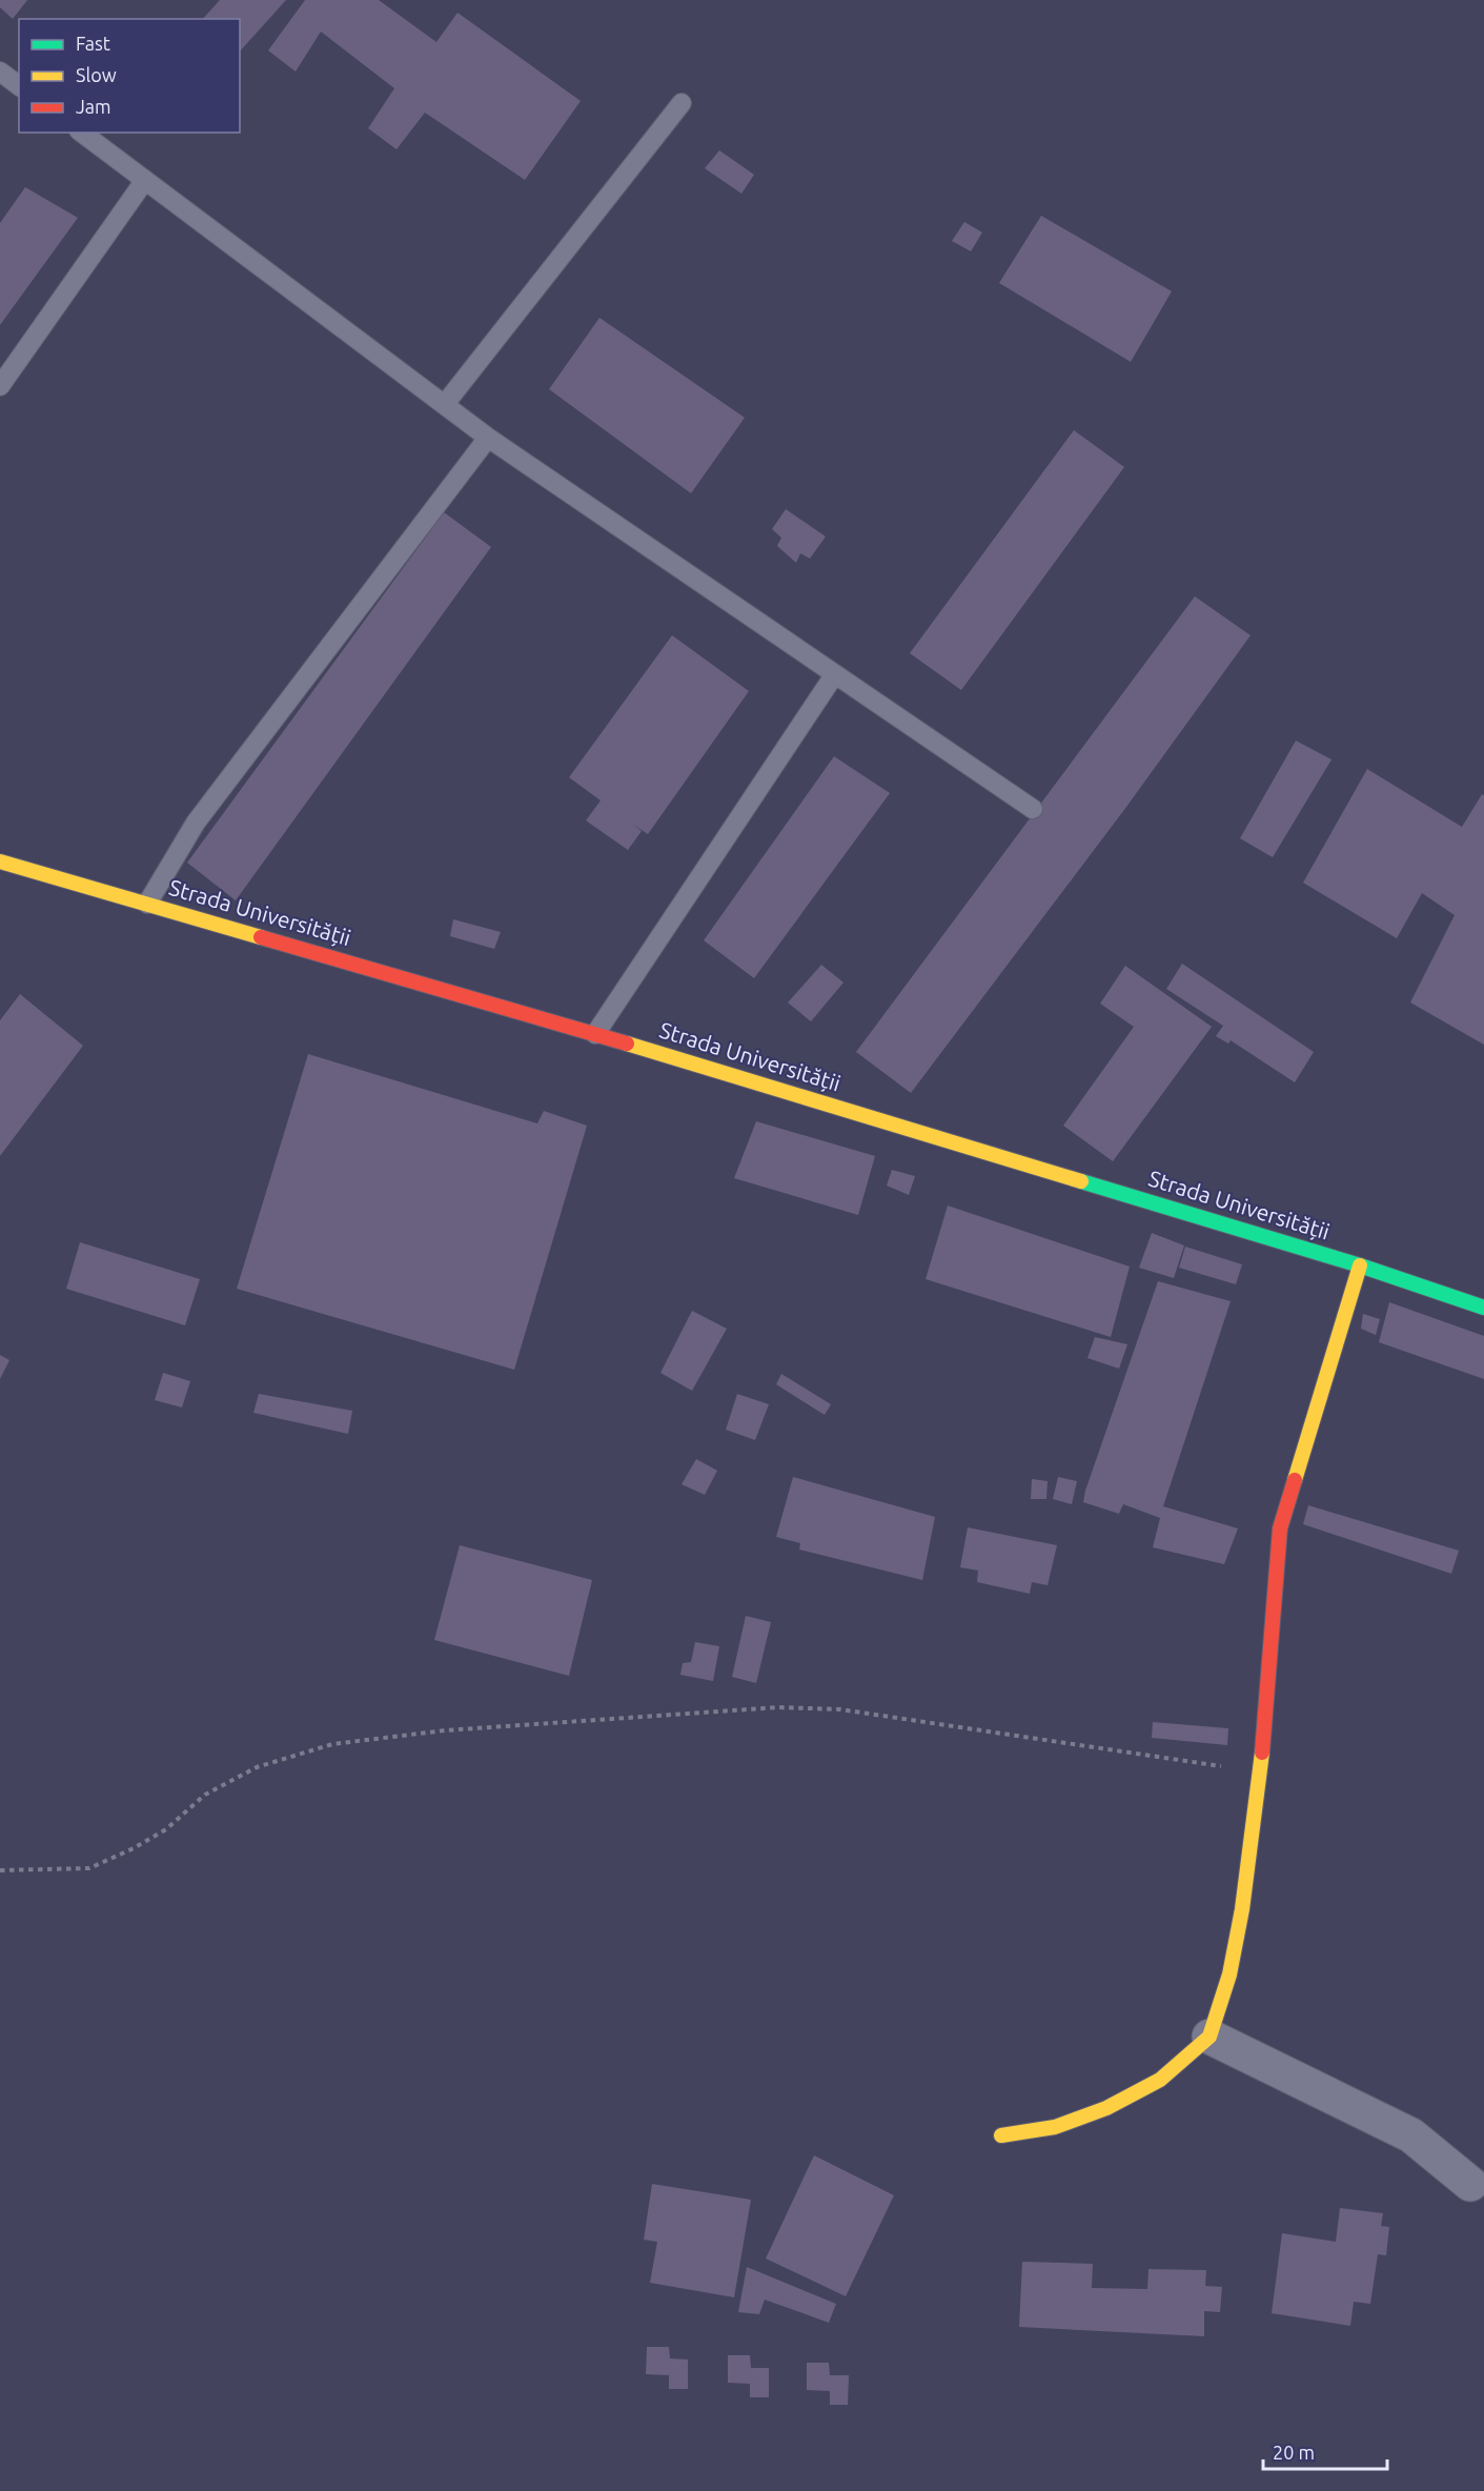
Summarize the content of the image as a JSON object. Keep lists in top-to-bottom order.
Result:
{
  "streets": {
    "street": ["Strada Universității"]
  },
  "legend": ["Fast", "Slow", "Jam"],
  "scale_bar": "20 m"
}
